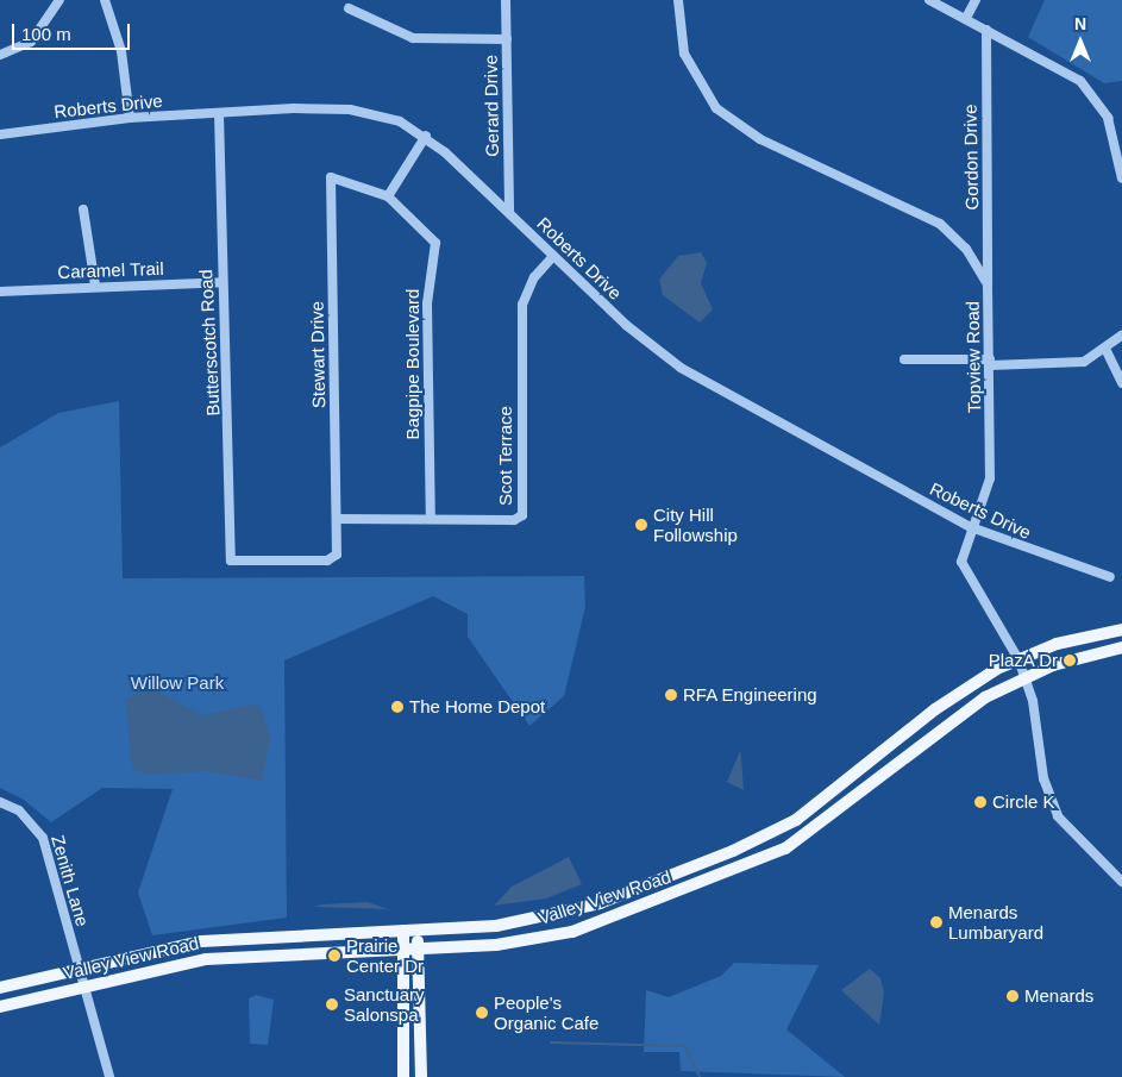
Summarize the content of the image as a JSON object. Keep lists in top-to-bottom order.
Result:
{
  "streets": {
    "main road": ["Valley View Road"],
    "street": [
      "Roberts Drive",
      "Gerard Drive",
      "Gordon Drive",
      "Caramel Trail",
      "Butterscotch Road",
      "Stewart Drive",
      "Topview Road",
      "Bagpipe Boulevard",
      "Scot Terrace",
      "Zenith Lane"
    ]
  },
  "crossings": [
    ["Roberts Drive", "Gerard Drive"],
    ["Roberts Drive", "Butterscotch Road"],
    ["Roberts Drive", "Topview Road"],
    ["Roberts Drive", "Scot Terrace"],
    ["Gordon Drive", "Topview Road"],
    ["Caramel Trail", "Butterscotch Road"],
    ["Butterscotch Road", "Stewart Drive"],
    ["Stewart Drive", "Bagpipe Boulevard"],
    ["Stewart Drive", "Scot Terrace"],
    ["Topview Road", "Valley View Road"],
    ["Bagpipe Boulevard", "Scot Terrace"],
    ["Zenith Lane", "Valley View Road"]
  ],
  "parks": ["Willow Park"],
  "places": [
    "City Hill Followship",
    "PlazA Dr",
    "RFA Engineering",
    "The Home Depot",
    "Circle K",
    "Menards Lumbaryard",
    "Prairie Center Dr",
    "Menards",
    "Sanctuary Salonspa",
    "People's Organic Cafe"
  ],
  "scale_bar": "100 m",
  "north": "top"
}
